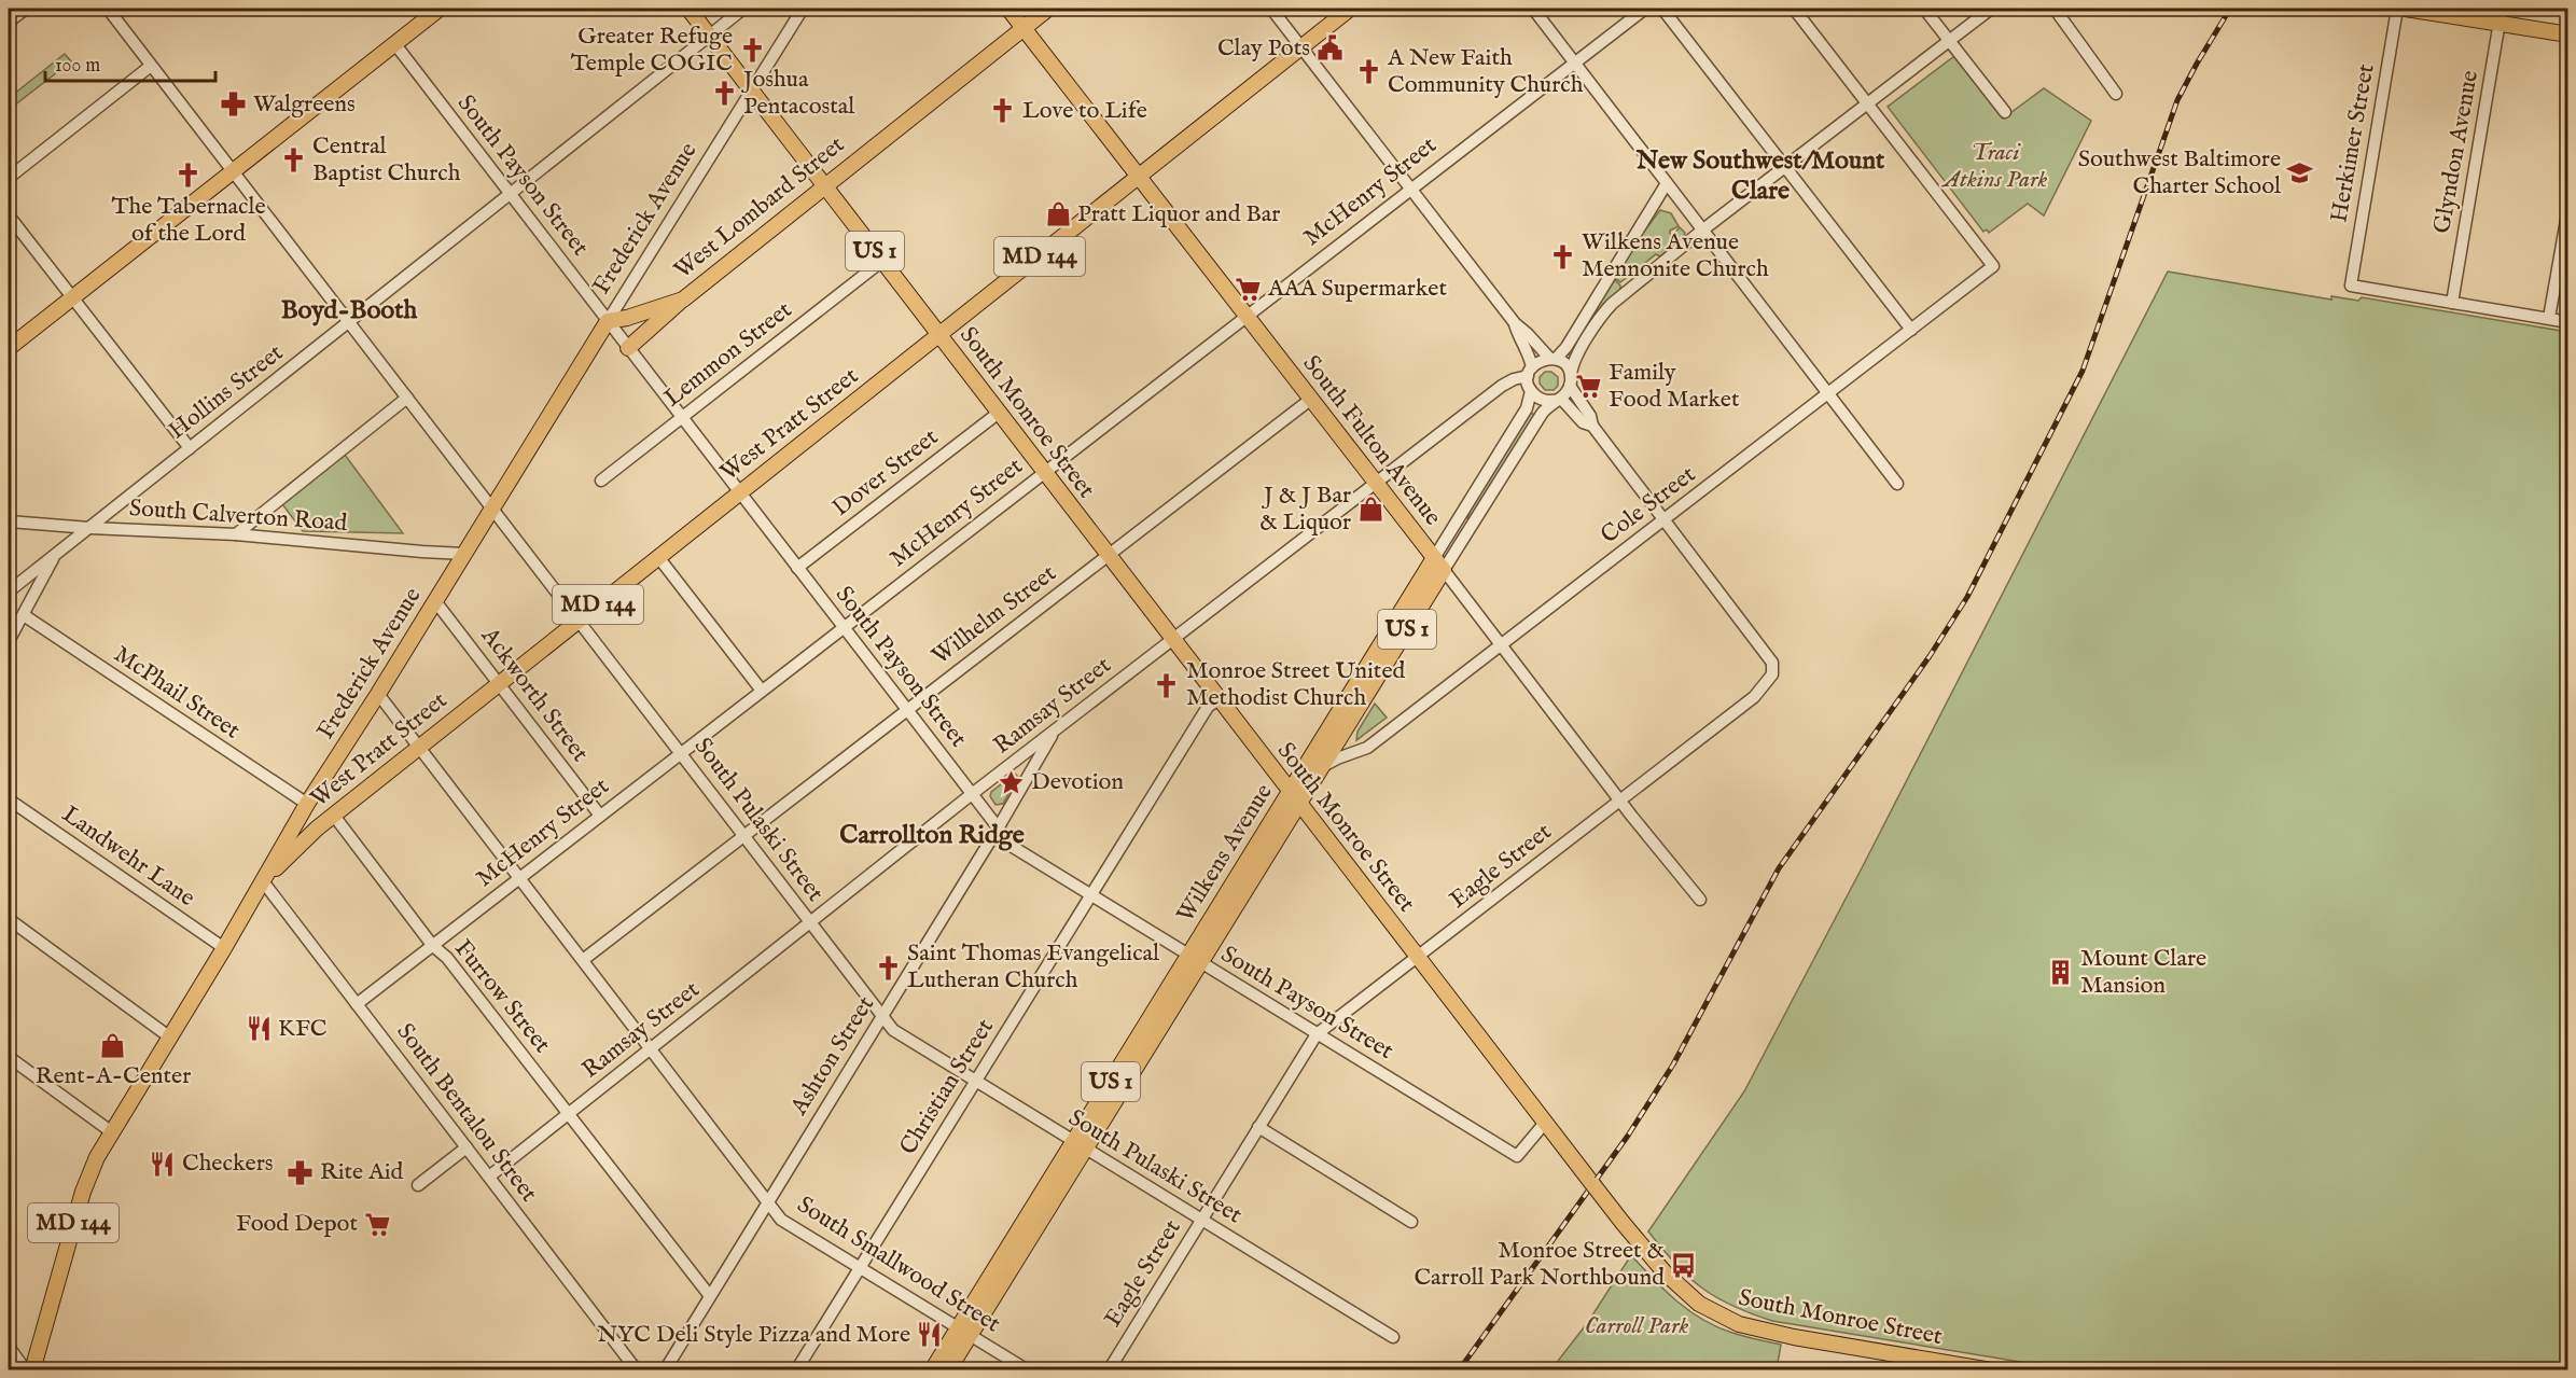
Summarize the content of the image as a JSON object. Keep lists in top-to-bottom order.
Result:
{
  "streets": {
    "main road": [
      "West Lombard Street",
      "Frederick Avenue",
      "US 1",
      "MD 144",
      "South Monroe Street",
      "West Pratt Street",
      "South Fulton Avenue",
      "Wilkens Avenue"
    ],
    "street": [
      "Herkimer Street",
      "Glyndon Avenue",
      "South Payson Street",
      "McHenry Street",
      "Lemmon Street",
      "Hollins Street",
      "Dover Street",
      "Cole Street",
      "South Calverton Road",
      "Wilhelm Street",
      "McPhail Street",
      "Ackworth Street",
      "Ramsay Street",
      "South Pulaski Street",
      "Landwehr Lane",
      "Eagle Street",
      "Furrow Street",
      "Ashton Street",
      "Christian Street",
      "South Bentalou Street",
      "South Smallwood Street"
    ]
  },
  "crossings": [
    ["Herkimer Street", "Glyndon Avenue"],
    ["South Payson Street", "McHenry Street"],
    ["South Payson Street", "West Lombard Street"],
    ["South Payson Street", "Frederick Avenue"],
    ["South Payson Street", "Lemmon Street"],
    ["South Payson Street", "Hollins Street"],
    ["South Payson Street", "South Monroe Street"],
    ["South Payson Street", "West Pratt Street"],
    ["South Payson Street", "Dover Street"],
    ["South Payson Street", "Wilhelm Street"],
    ["South Payson Street", "Ramsay Street"],
    ["South Payson Street", "Wilkens Avenue"],
    ["South Payson Street", "Eagle Street"],
    ["South Payson Street", "Ashton Street"],
    ["South Payson Street", "Christian Street"],
    ["McHenry Street", "South Monroe Street"],
    ["McHenry Street", "South Fulton Avenue"],
    ["McHenry Street", "Ackworth Street"],
    ["McHenry Street", "South Pulaski Street"],
    ["McHenry Street", "Furrow Street"],
    ["McHenry Street", "South Bentalou Street"],
    ["McHenry Street", "South Smallwood Street"],
    ["West Lombard Street", "Frederick Avenue"],
    ["West Lombard Street", "South Monroe Street"],
    ["West Lombard Street", "South Fulton Avenue"],
    ["Frederick Avenue", "South Monroe Street"],
    ["Frederick Avenue", "West Pratt Street"],
    ["Frederick Avenue", "South Calverton Road"],
    ["Frederick Avenue", "McPhail Street"],
    ["Frederick Avenue", "Ackworth Street"],
    ["Frederick Avenue", "South Pulaski Street"],
    ["Frederick Avenue", "Landwehr Lane"],
    ["Frederick Avenue", "South Bentalou Street"],
    ["Frederick Avenue", "South Smallwood Street"],
    ["Lemmon Street", "South Monroe Street"],
    ["Hollins Street", "South Monroe Street"],
    ["Hollins Street", "South Calverton Road"],
    ["Hollins Street", "South Pulaski Street"],
    ["South Monroe Street", "West Pratt Street"],
    ["South Monroe Street", "Dover Street"],
    ["South Monroe Street", "Wilhelm Street"],
    ["South Monroe Street", "Ramsay Street"],
    ["South Monroe Street", "Wilkens Avenue"],
    ["South Monroe Street", "Eagle Street"],
    ["South Monroe Street", "Christian Street"],
    ["West Pratt Street", "South Fulton Avenue"],
    ["West Pratt Street", "Ackworth Street"],
    ["West Pratt Street", "South Pulaski Street"],
    ["West Pratt Street", "Furrow Street"],
    ["West Pratt Street", "South Bentalou Street"],
    ["West Pratt Street", "South Smallwood Street"],
    ["South Fulton Avenue", "Cole Street"],
    ["South Fulton Avenue", "Wilhelm Street"],
    ["South Fulton Avenue", "Ramsay Street"],
    ["South Fulton Avenue", "Wilkens Avenue"],
    ["South Fulton Avenue", "Eagle Street"],
    ["Cole Street", "Wilkens Avenue"],
    ["Cole Street", "Eagle Street"],
    ["Wilhelm Street", "South Pulaski Street"],
    ["Wilhelm Street", "South Smallwood Street"],
    ["Ramsay Street", "South Pulaski Street"],
    ["Ramsay Street", "Wilkens Avenue"],
    ["Ramsay Street", "Furrow Street"],
    ["Ramsay Street", "Ashton Street"],
    ["Ramsay Street", "South Bentalou Street"],
    ["Ramsay Street", "South Smallwood Street"],
    ["South Pulaski Street", "Wilkens Avenue"],
    ["South Pulaski Street", "Eagle Street"],
    ["South Pulaski Street", "Ashton Street"],
    ["South Pulaski Street", "Christian Street"],
    ["Wilkens Avenue", "South Smallwood Street"],
    ["Furrow Street", "Ashton Street"],
    ["Ashton Street", "South Smallwood Street"],
    ["Christian Street", "South Smallwood Street"]
  ],
  "districts": ["New Southwest/Mount Clare", "Boyd-Booth", "Carrollton Ridge"],
  "parks": ["Traci Atkins Park", "Carroll Park"],
  "places": {
    "public building": ["Clay Pots"],
    "church": [
      "Greater Refuge Temple COGIC",
      "A New Faith Community Church",
      "Joshua Pentacostal",
      "Love to Life",
      "Central Baptist Church",
      "The Tabernacle of the Lord",
      "Wilkens Avenue Mennonite Church",
      "Monroe Street United Methodist Church",
      "Saint Thomas Evangelical Lutheran Church"
    ],
    "pharmacy": ["Walgreens", "Rite Aid"],
    "school or university": ["Southwest Baltimore Charter School"],
    "shop": ["Pratt Liquor and Bar", "J & J Bar & Liquor", "Rent-A-Center"],
    "supermarket": ["AAA Supermarket", "Family Food Market", "Food Depot"],
    "place": ["Devotion"],
    "building": ["Mount Clare Mansion"],
    "restaurant": ["KFC", "Checkers", "NYC Deli Style Pizza and More"],
    "bus stop": ["Monroe Street & Carroll Park Northbound"]
  },
  "scale_bar": "100 m"
}
